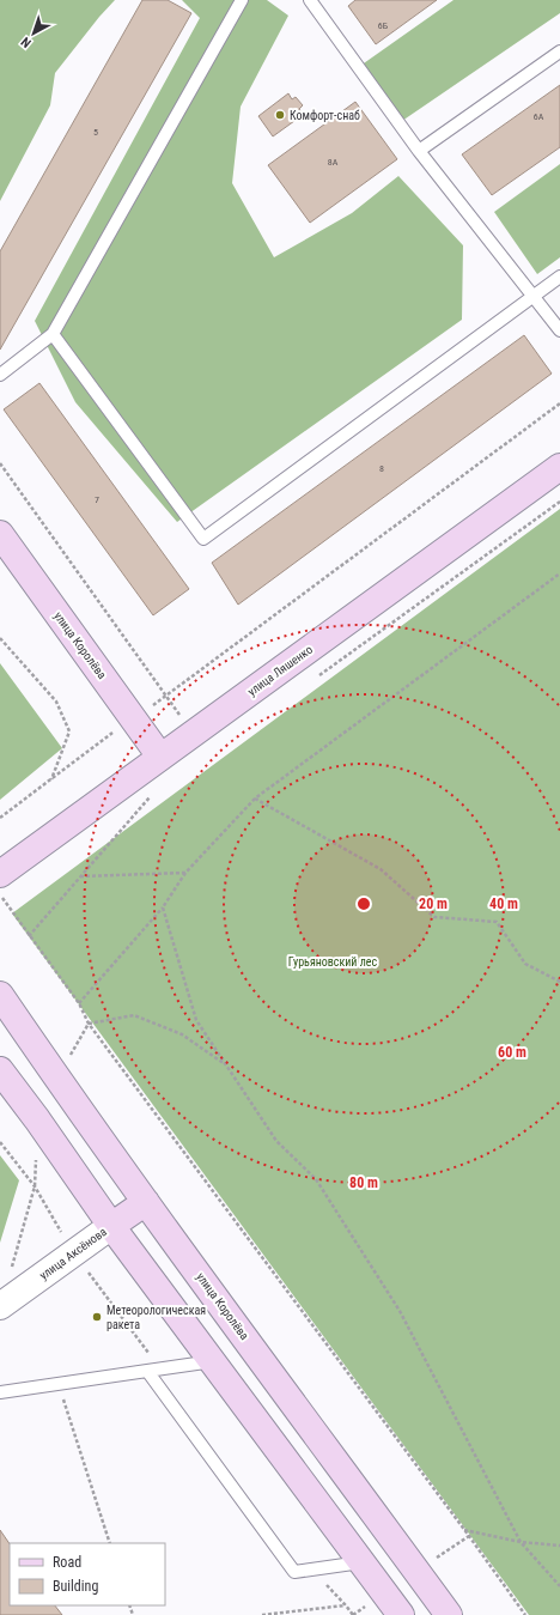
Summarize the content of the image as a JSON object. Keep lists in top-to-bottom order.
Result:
{
  "streets": {
    "main road": ["улица Королёва", "улица Ляшенко", "улица Аксёнова"]
  },
  "crossings": [
    ["улица Королёва", "улица Ляшенко"],
    ["улица Королёва", "улица Аксёнова"]
  ],
  "parks": ["Гурьяновский лес"],
  "places": ["Комфорт-снаб", "Метеорологическая ракета"],
  "house_numbers": [
    "6Б",
    "6А",
    "5",
    "8А",
    "8",
    "7"
  ],
  "legend": ["Road", "Building"],
  "north": "bottom left",
  "rings": [
    "20 m",
    "40 m",
    "60 m",
    "80 m"
  ]
}
